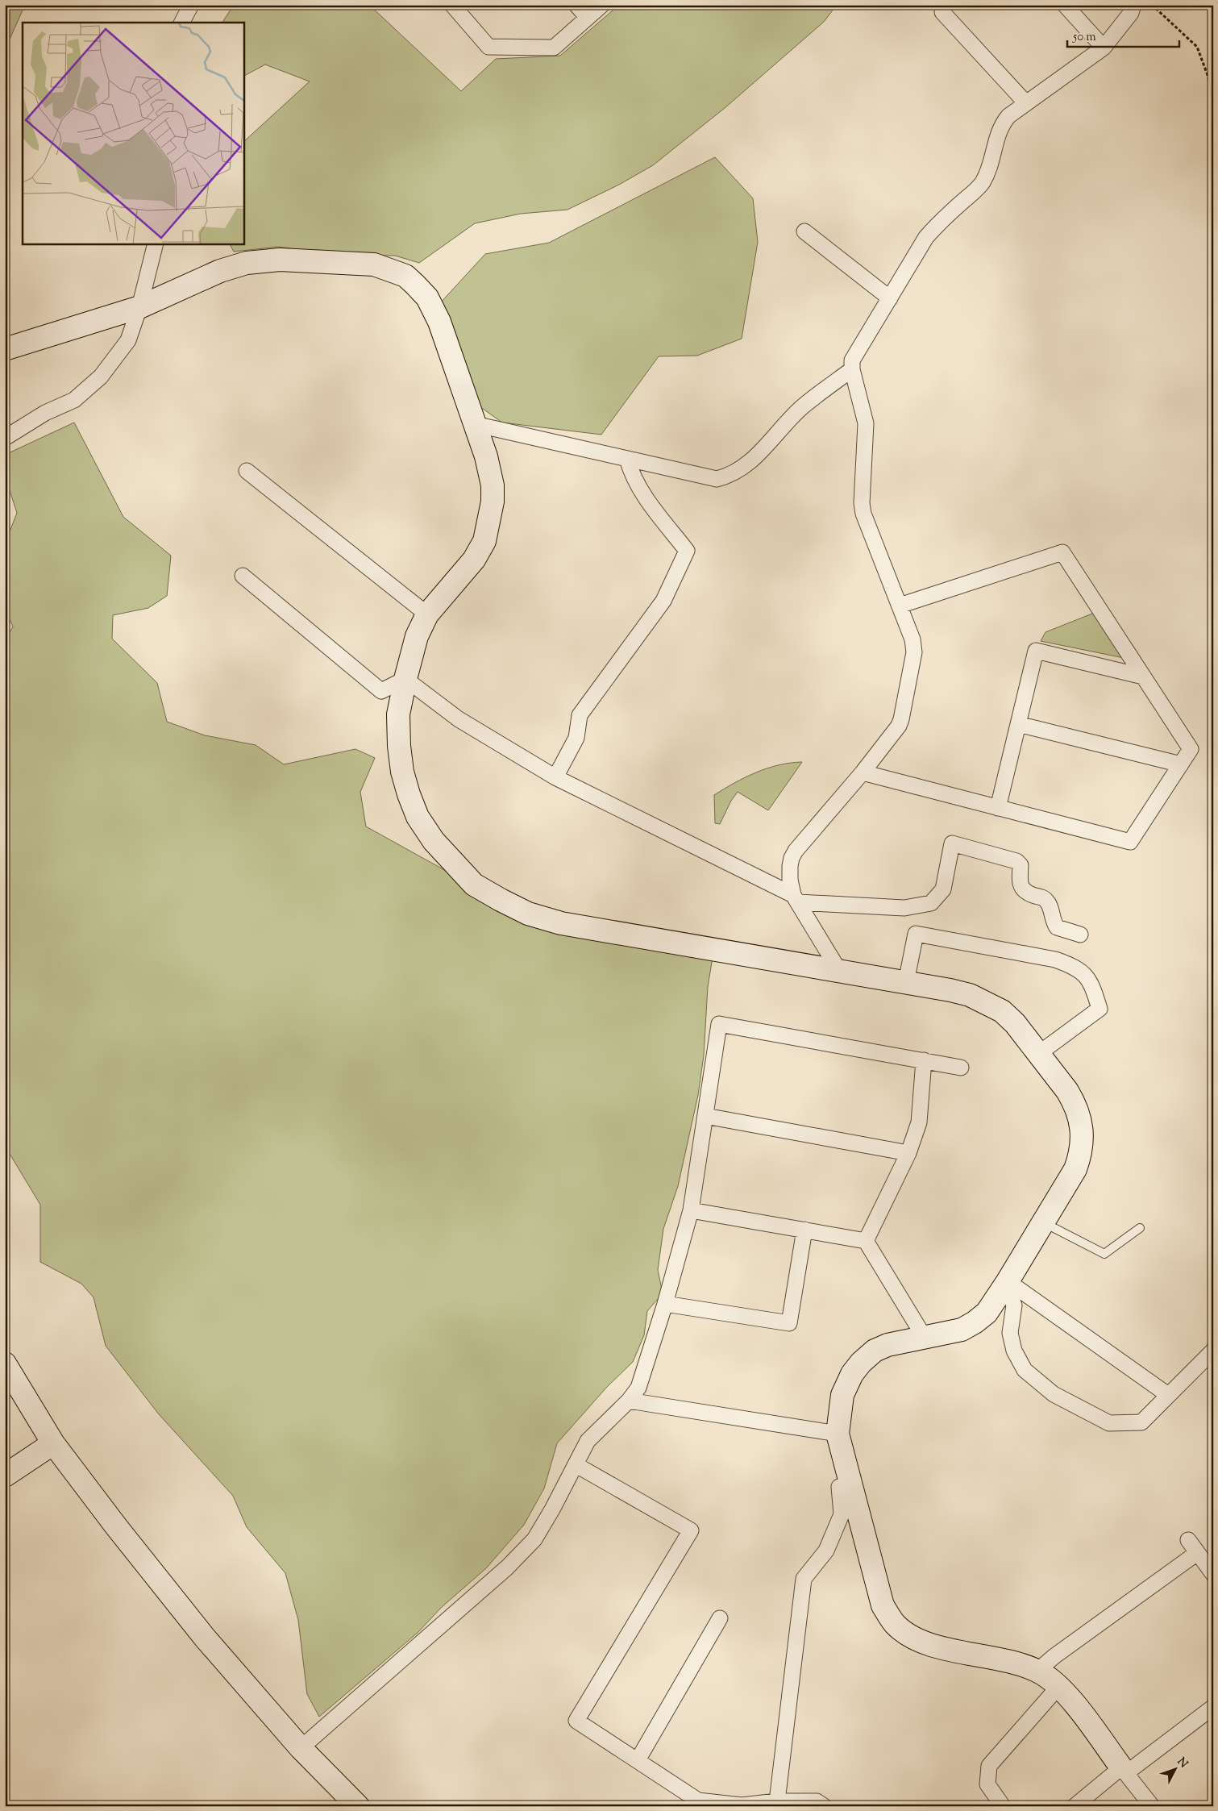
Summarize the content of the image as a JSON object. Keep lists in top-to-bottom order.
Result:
{
  "scale_bar": "50 m",
  "north": "top right"
}
